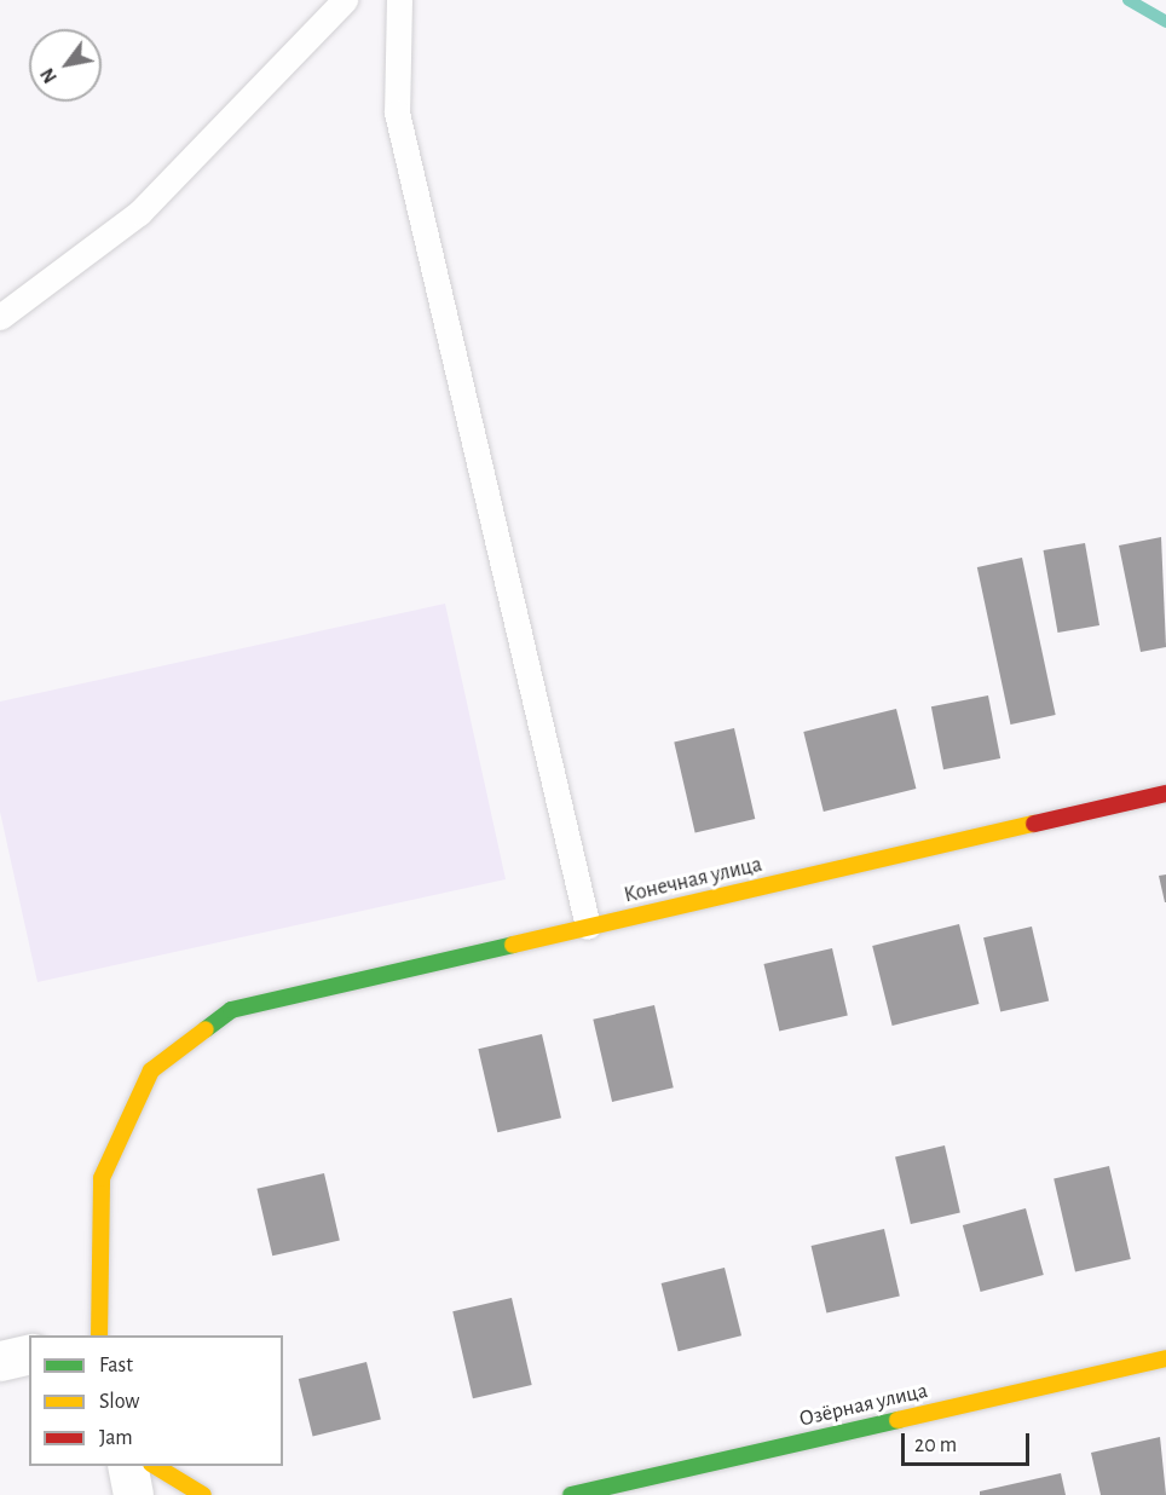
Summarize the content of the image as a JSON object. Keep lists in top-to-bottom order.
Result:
{
  "streets": {
    "street": ["Конечная улица", "Озёрная улица"]
  },
  "legend": ["Fast", "Slow", "Jam"],
  "scale_bar": "20 m",
  "north": "bottom left"
}
